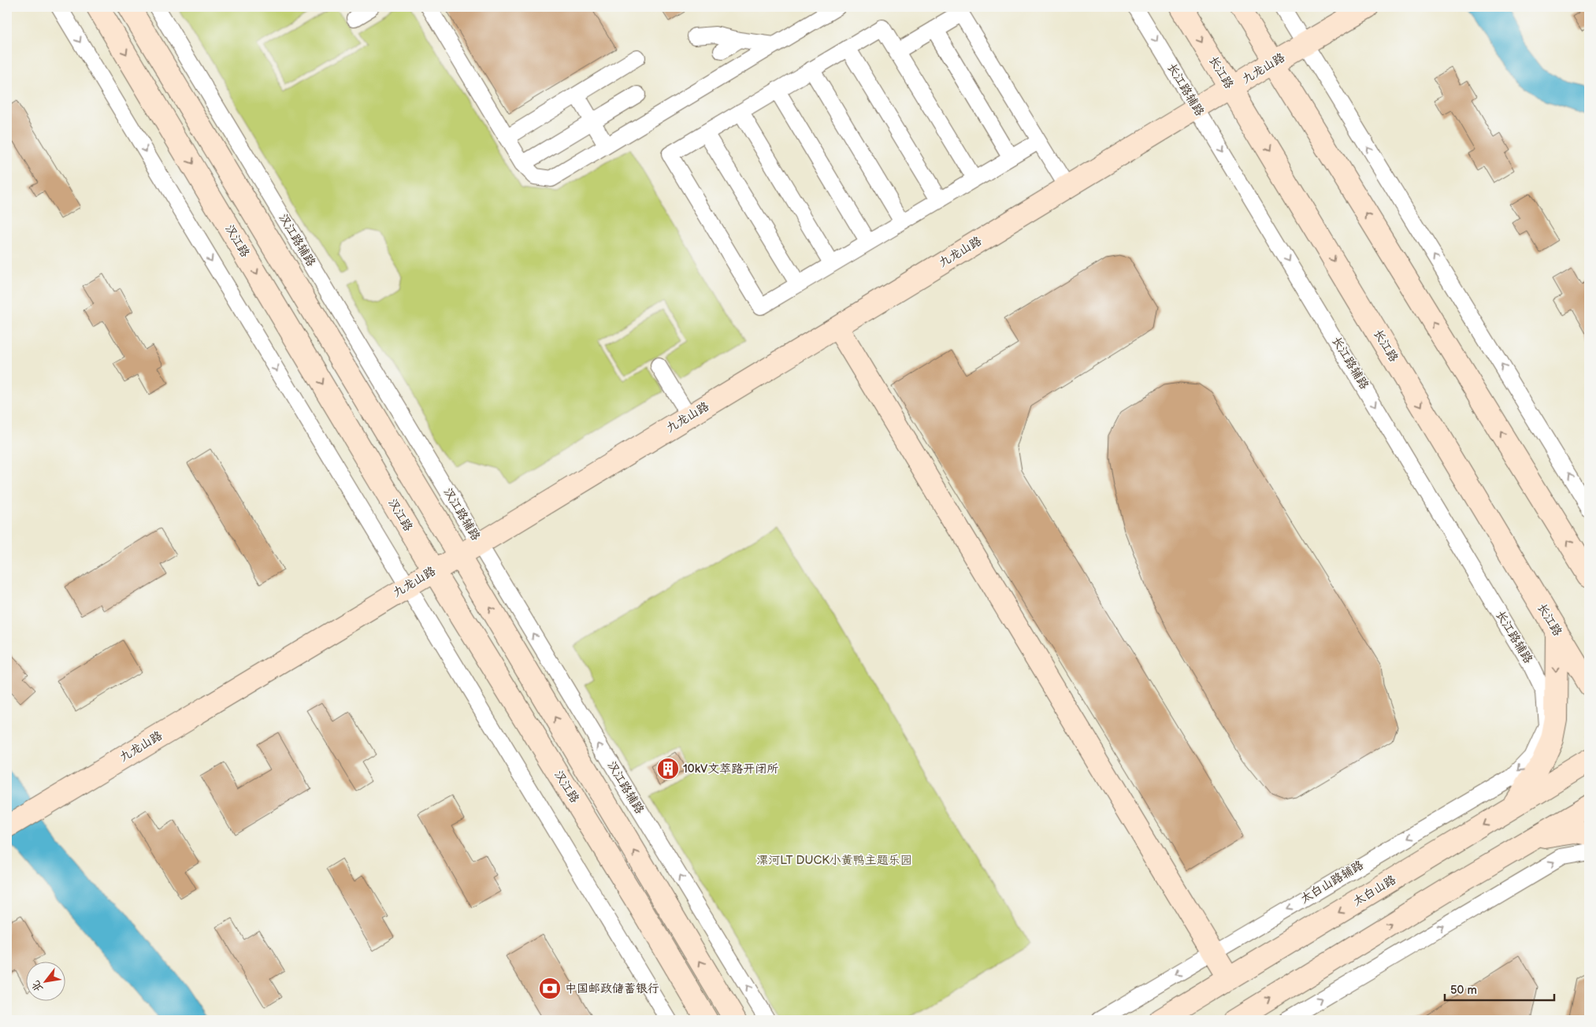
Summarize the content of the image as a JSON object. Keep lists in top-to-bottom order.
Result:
{
  "streets": {
    "street": [
      "九龙山路",
      "长江路",
      "长江路辅路",
      "汉江路辅路",
      "汉江路",
      "太白山路辅路",
      "太白山路"
    ]
  },
  "crossings": [
    ["九龙山路", "长江路"],
    ["九龙山路", "长江路辅路"],
    ["九龙山路", "汉江路辅路"],
    ["九龙山路", "汉江路"],
    ["长江路辅路", "太白山路辅路"]
  ],
  "parks": ["漯河LT DUCK小黄鸭主题乐园"],
  "places": {
    "building": ["10kV文萃路开闭所"],
    "bank": ["中国邮政储蓄银行"]
  },
  "scale_bar": "50 m",
  "north": "bottom left"
}
